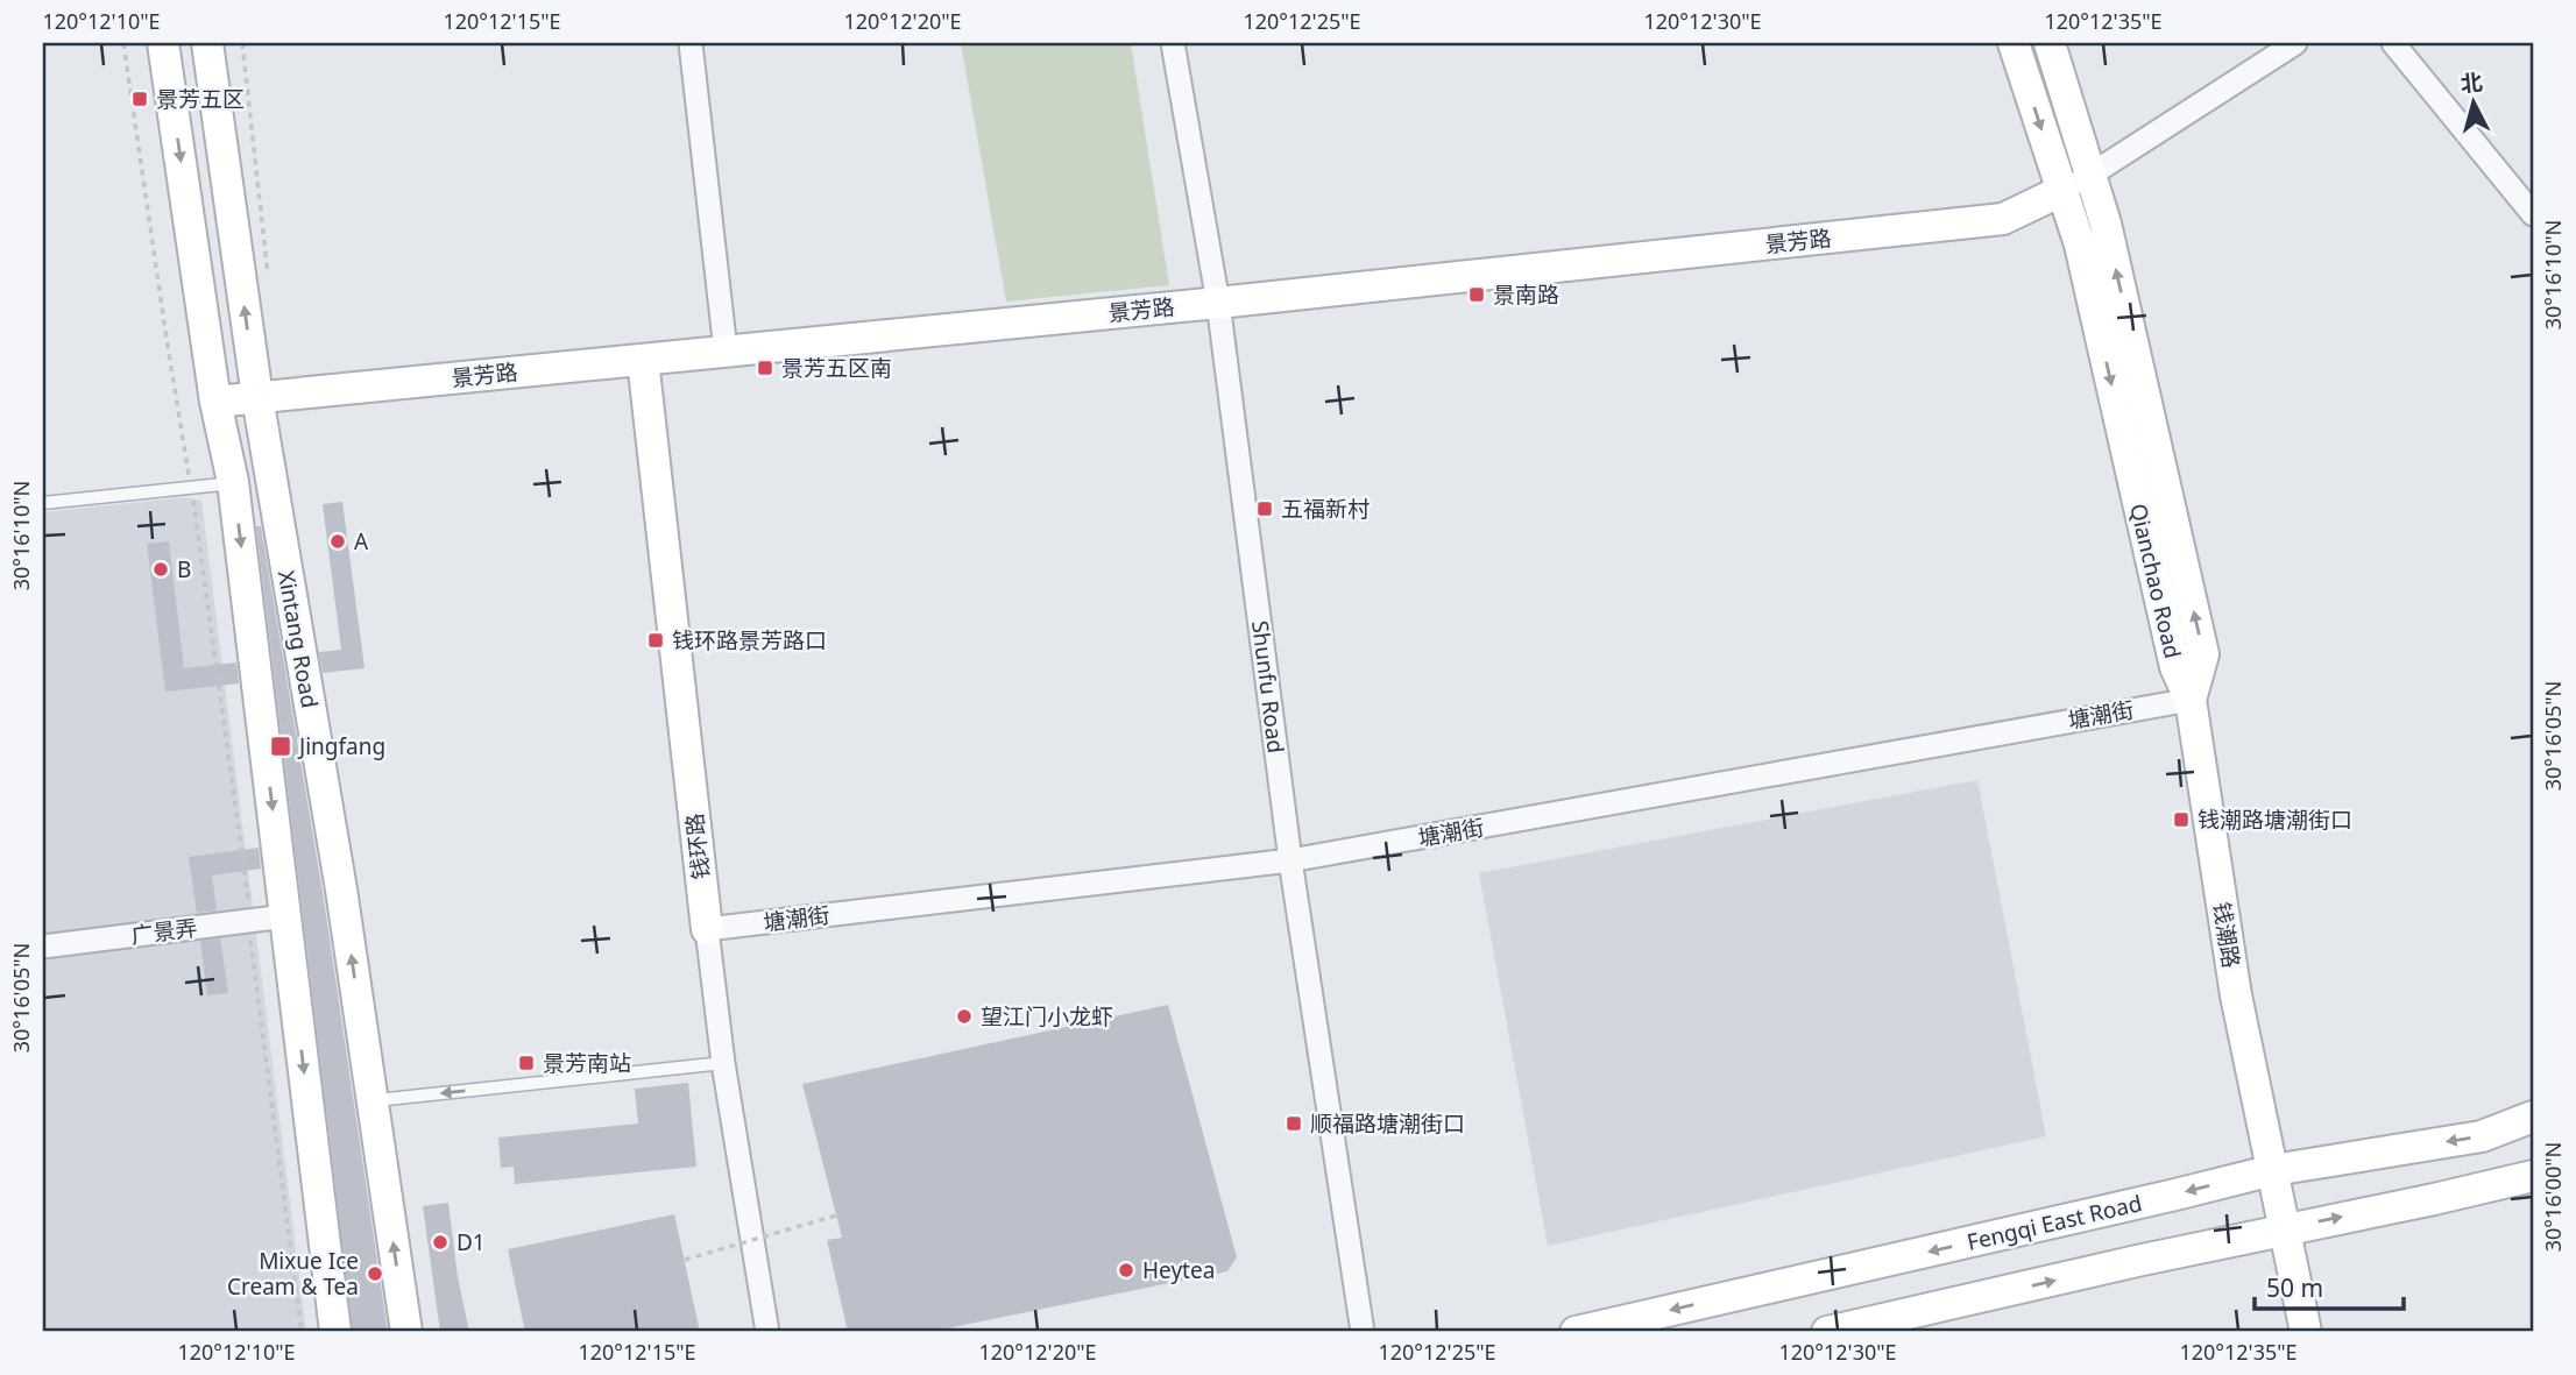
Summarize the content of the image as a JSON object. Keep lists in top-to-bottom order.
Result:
{
  "streets": {
    "main road": [
      "景芳路",
      "Qianchao Road",
      "Xintang Road",
      "钱环路",
      "钱潮路",
      "Fengqi East Road"
    ],
    "street": ["Shunfu Road", "塘潮街", "广景弄"]
  },
  "crossings": [
    ["景芳路", "Qianchao Road"],
    ["景芳路", "Xintang Road"],
    ["景芳路", "Shunfu Road"],
    ["景芳路", "钱环路"],
    ["Qianchao Road", "塘潮街"],
    ["Qianchao Road", "钱潮路"],
    ["Xintang Road", "广景弄"],
    ["Shunfu Road", "塘潮街"],
    ["塘潮街", "钱环路"],
    ["塘潮街", "钱潮路"],
    ["钱潮路", "Fengqi East Road"]
  ],
  "places": {
    "transit": [
      "景芳五区",
      "景南路",
      "景芳五区南",
      "五福新村",
      "钱环路景芳路口",
      "Jingfang",
      "钱潮路塘潮街口",
      "景芳南站",
      "顺福路塘潮街口"
    ],
    "other": [
      "A",
      "B",
      "望江门小龙虾",
      "D1",
      "Heytea",
      "Mixue Ice Cream & Tea"
    ]
  },
  "scale_bar": "50 m",
  "north": "top",
  "coordinates": [
    "120°12'10\"E",
    "120°12'15\"E",
    "120°12'20\"E",
    "120°12'25\"E",
    "120°12'30\"E",
    "120°12'35\"E",
    "30°16'10\"N",
    "30°16'05\"N",
    "30°16'00\"N"
  ]
}
